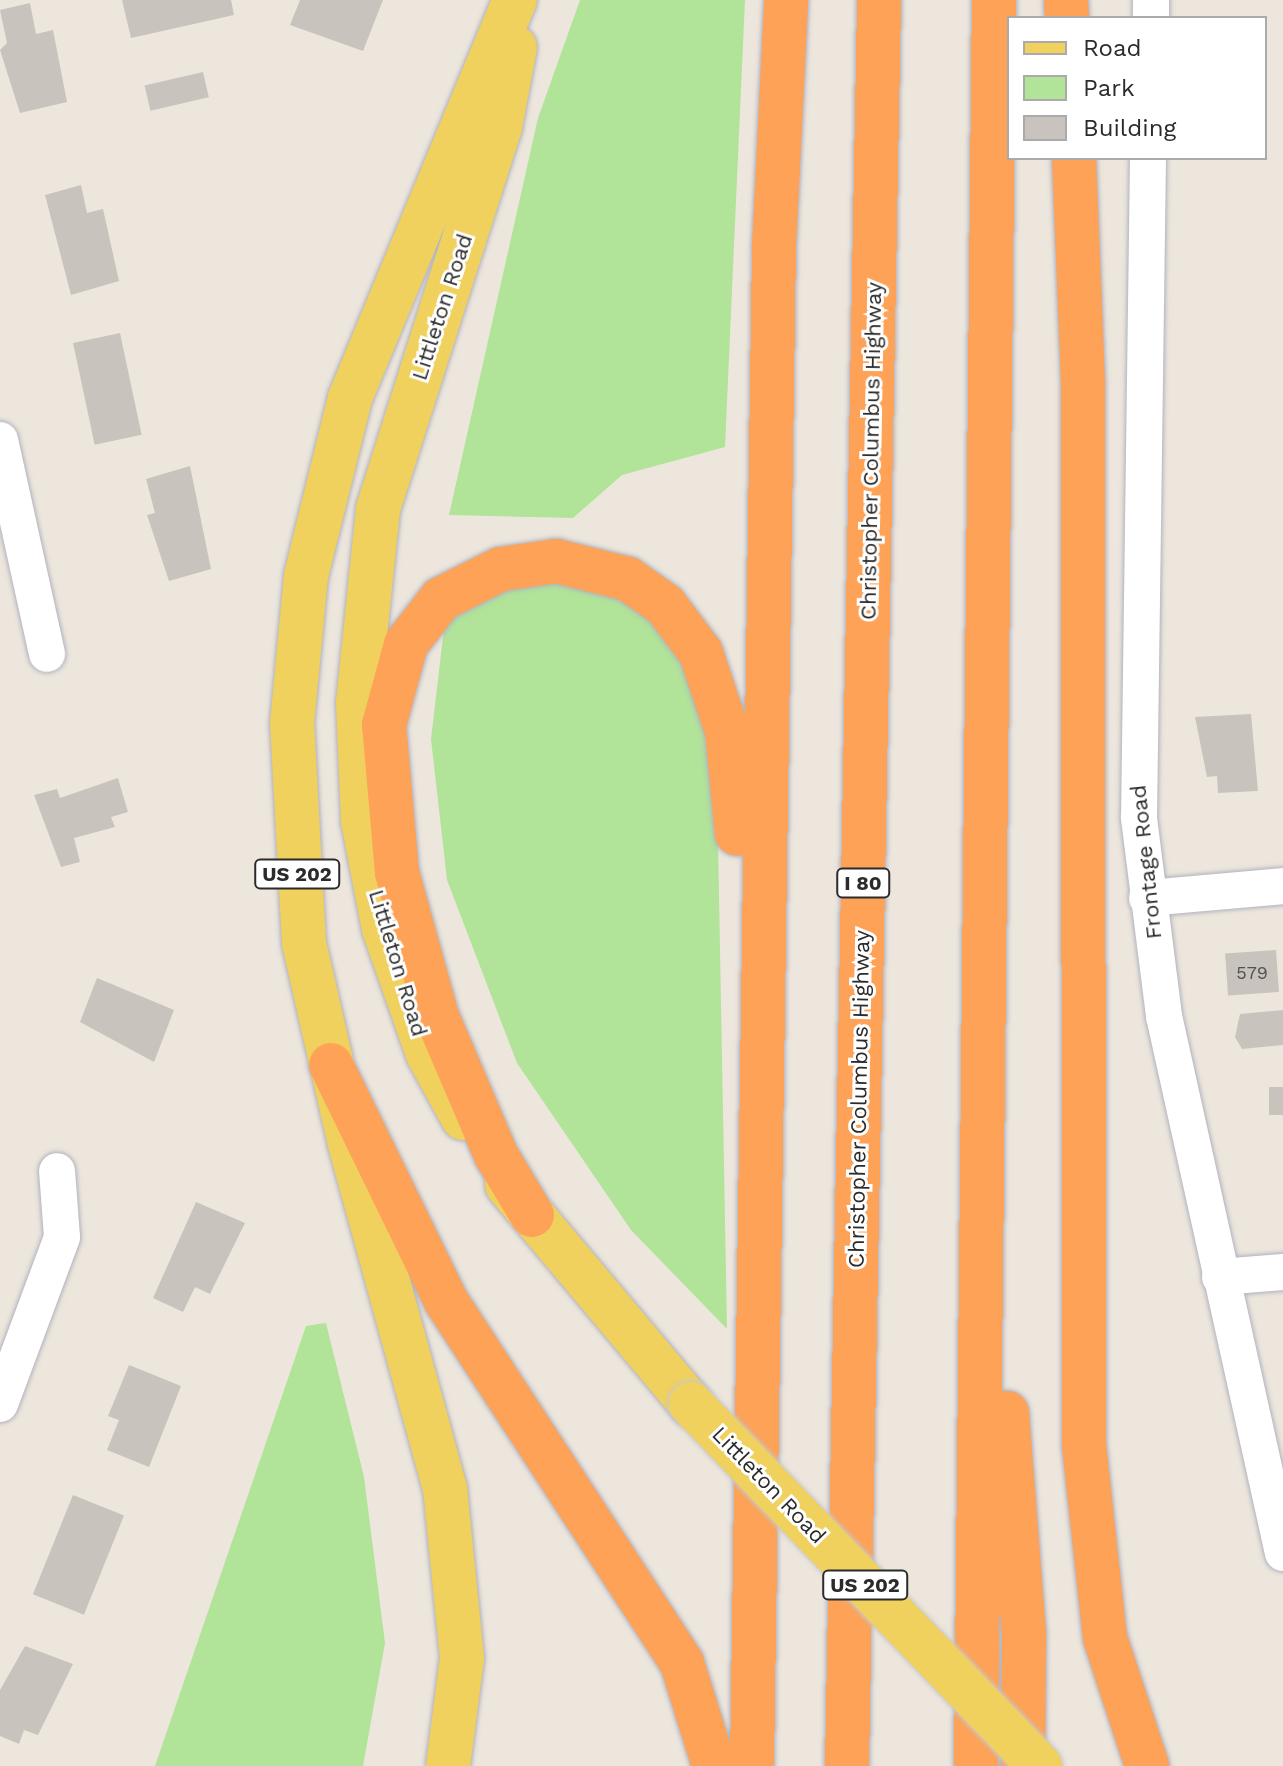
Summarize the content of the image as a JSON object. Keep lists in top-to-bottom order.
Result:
{
  "streets": {
    "highway": ["Christopher Columbus Highway", "I 80"],
    "main road": ["Littleton Road", "US 202"],
    "street": ["Frontage Road"]
  },
  "house_numbers": ["579"],
  "legend": ["Road", "Park", "Building"]
}
